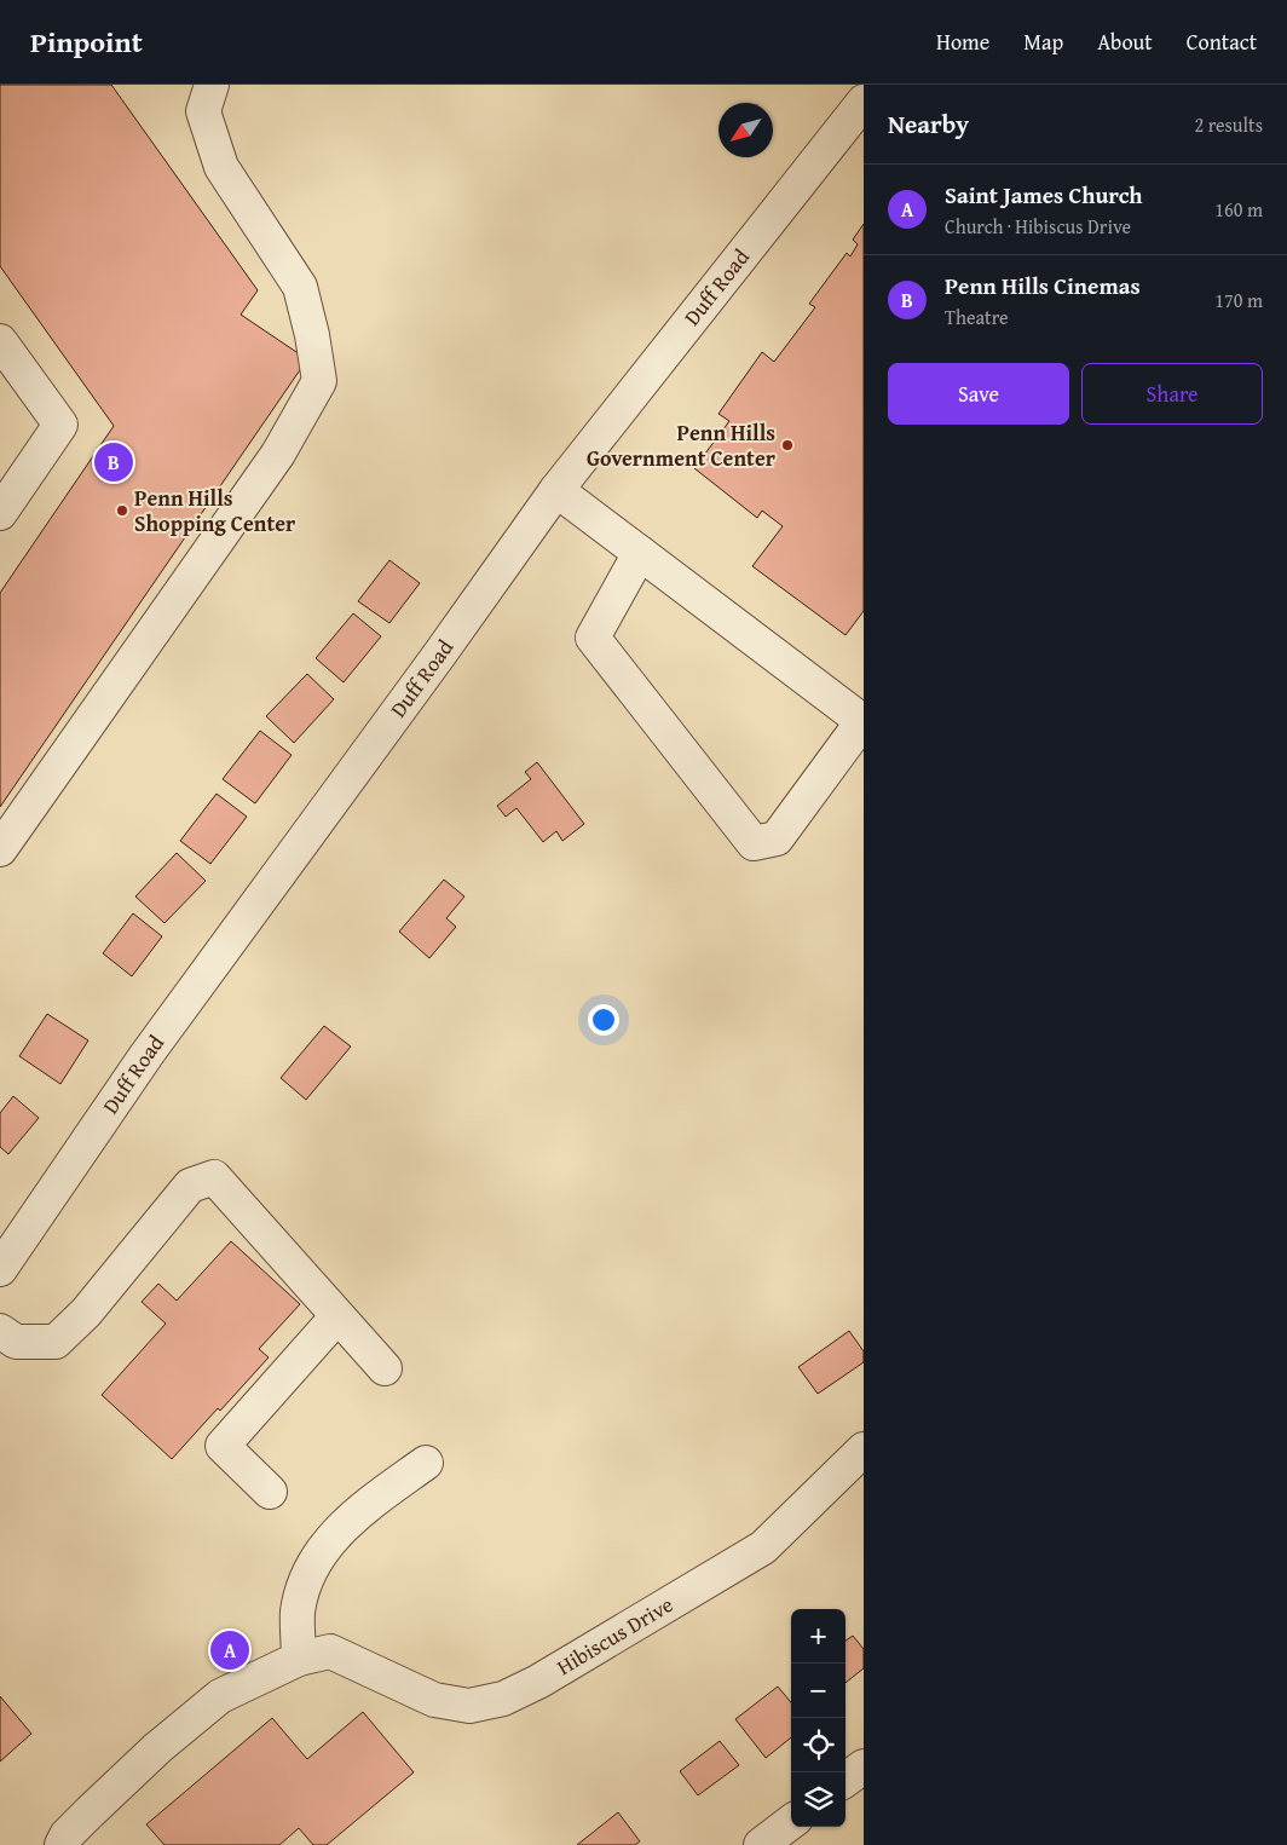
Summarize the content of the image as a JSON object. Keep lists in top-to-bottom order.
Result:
{
  "streets": {
    "street": ["Duff Road", "Hibiscus Drive"]
  },
  "places": ["Penn Hills Government Center", "Penn Hills Shopping Center"],
  "north": "bottom left",
  "page": {
    "header": "Pinpoint",
    "nav": [
      "Home",
      "Map",
      "About",
      "Contact"
    ],
    "heading": ["Nearby", "2 results"],
    "list": [
      {
        "mark": "A",
        "name": "Saint James Church",
        "note": "Church · Hibiscus Drive",
        "value": "160 m"
      },
      {
        "mark": "B",
        "name": "Penn Hills Cinemas",
        "note": "Theatre",
        "value": "170 m"
      }
    ],
    "buttons": ["Save", "Share"],
    "pins": ["B", "A"],
    "map_buttons": ["+", "−"]
  }
}
